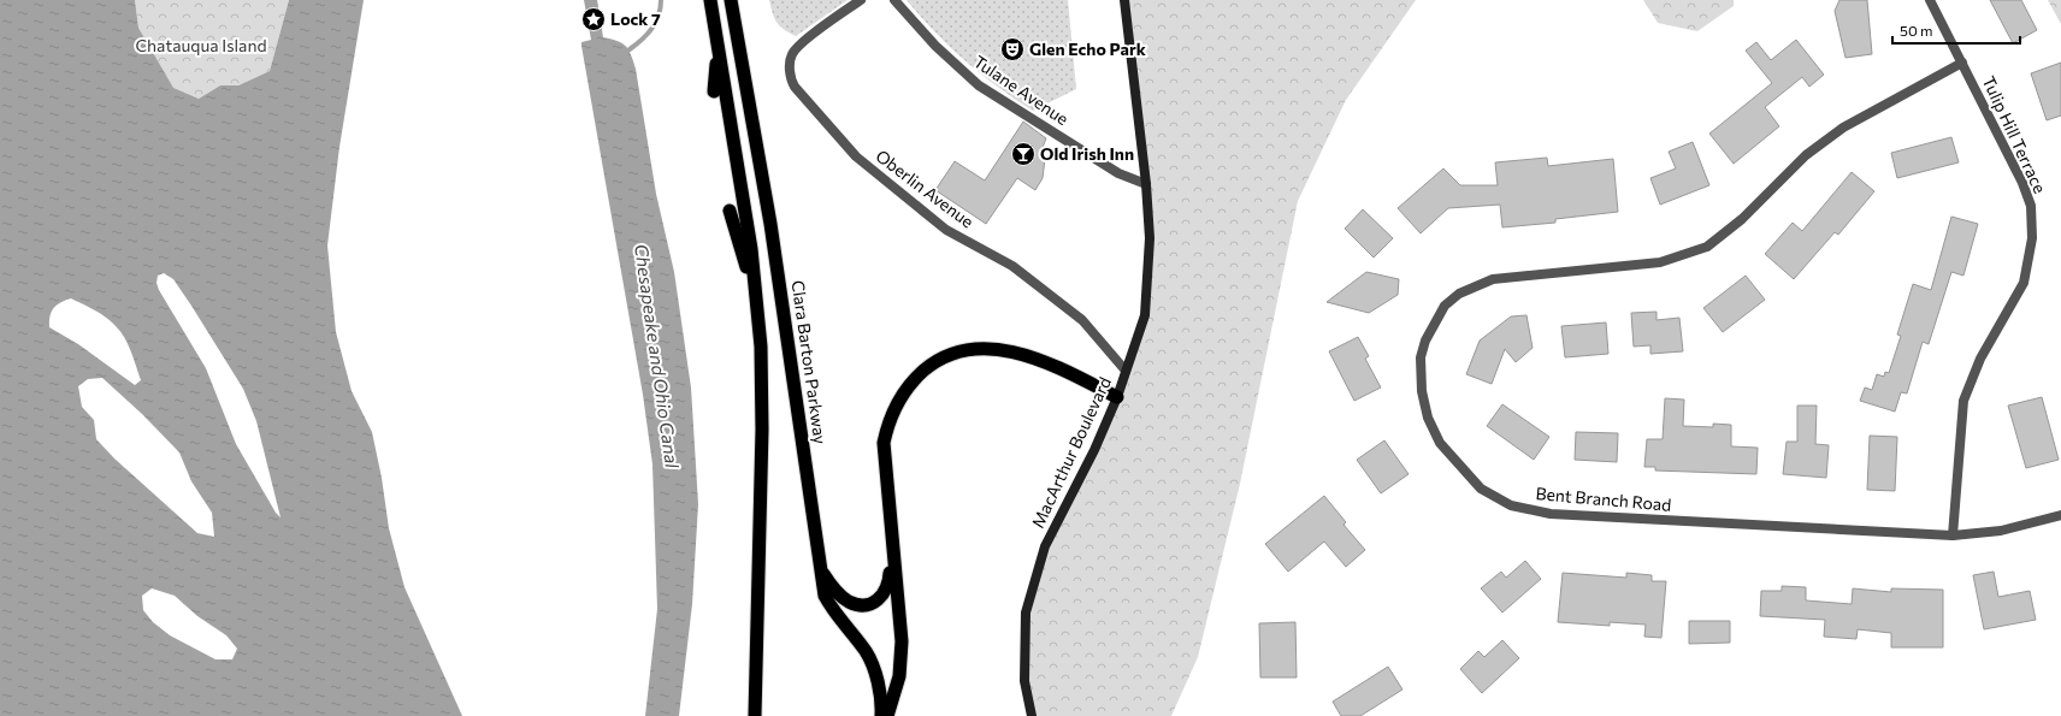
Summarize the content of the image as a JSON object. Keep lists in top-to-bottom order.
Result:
{
  "streets": {
    "highway": ["Clara Barton Parkway"],
    "main road": ["MacArthur Boulevard"],
    "street": [
      "Tulane Avenue",
      "Tulip Hill Terrace",
      "Oberlin Avenue",
      "Bent Branch Road"
    ]
  },
  "crossings": [
    ["Tulane Avenue", "MacArthur Boulevard"],
    ["Tulip Hill Terrace", "Bent Branch Road"],
    ["Oberlin Avenue", "MacArthur Boulevard"]
  ],
  "water": ["Chesapeake and Ohio Canal"],
  "parks": ["Chatauqua Island"],
  "places": {
    "place": ["Lock 7"],
    "theatre": ["Glen Echo Park"],
    "bar": ["Old Irish Inn"]
  },
  "scale_bar": "50 m"
}
